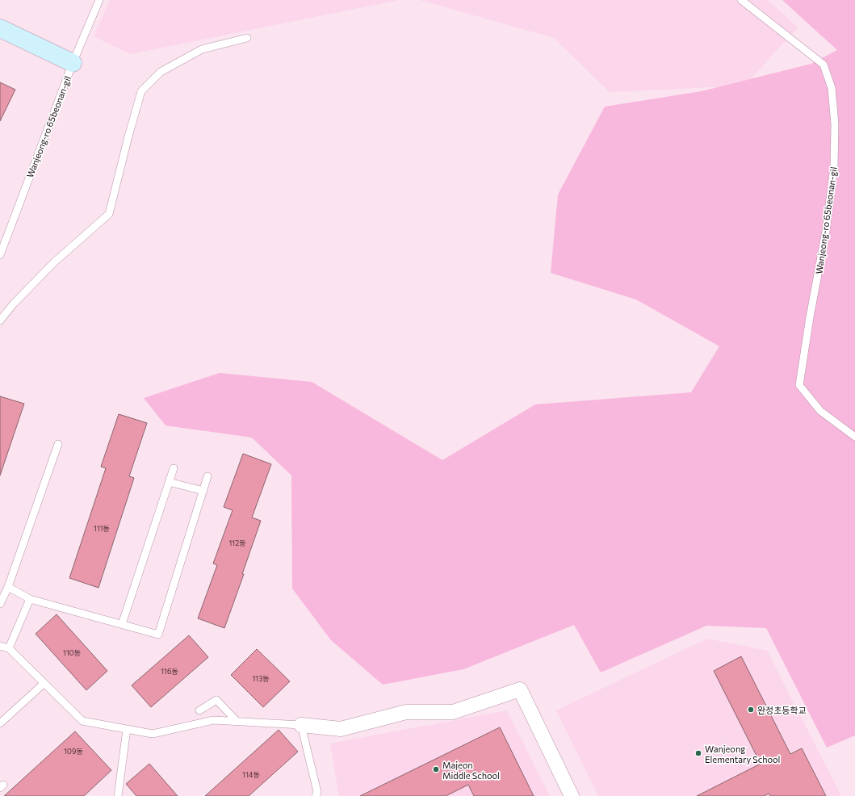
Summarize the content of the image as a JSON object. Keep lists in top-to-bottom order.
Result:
{
  "streets": {
    "lane": ["Wanjeong-ro 65beonan-gil"]
  },
  "places": ["완정초등학교", "Wanjeong Elementary School", "Majeon Middle School"],
  "house_numbers": [
    "111동",
    "112동",
    "110동",
    "116동",
    "113동",
    "109동",
    "114동"
  ]
}
